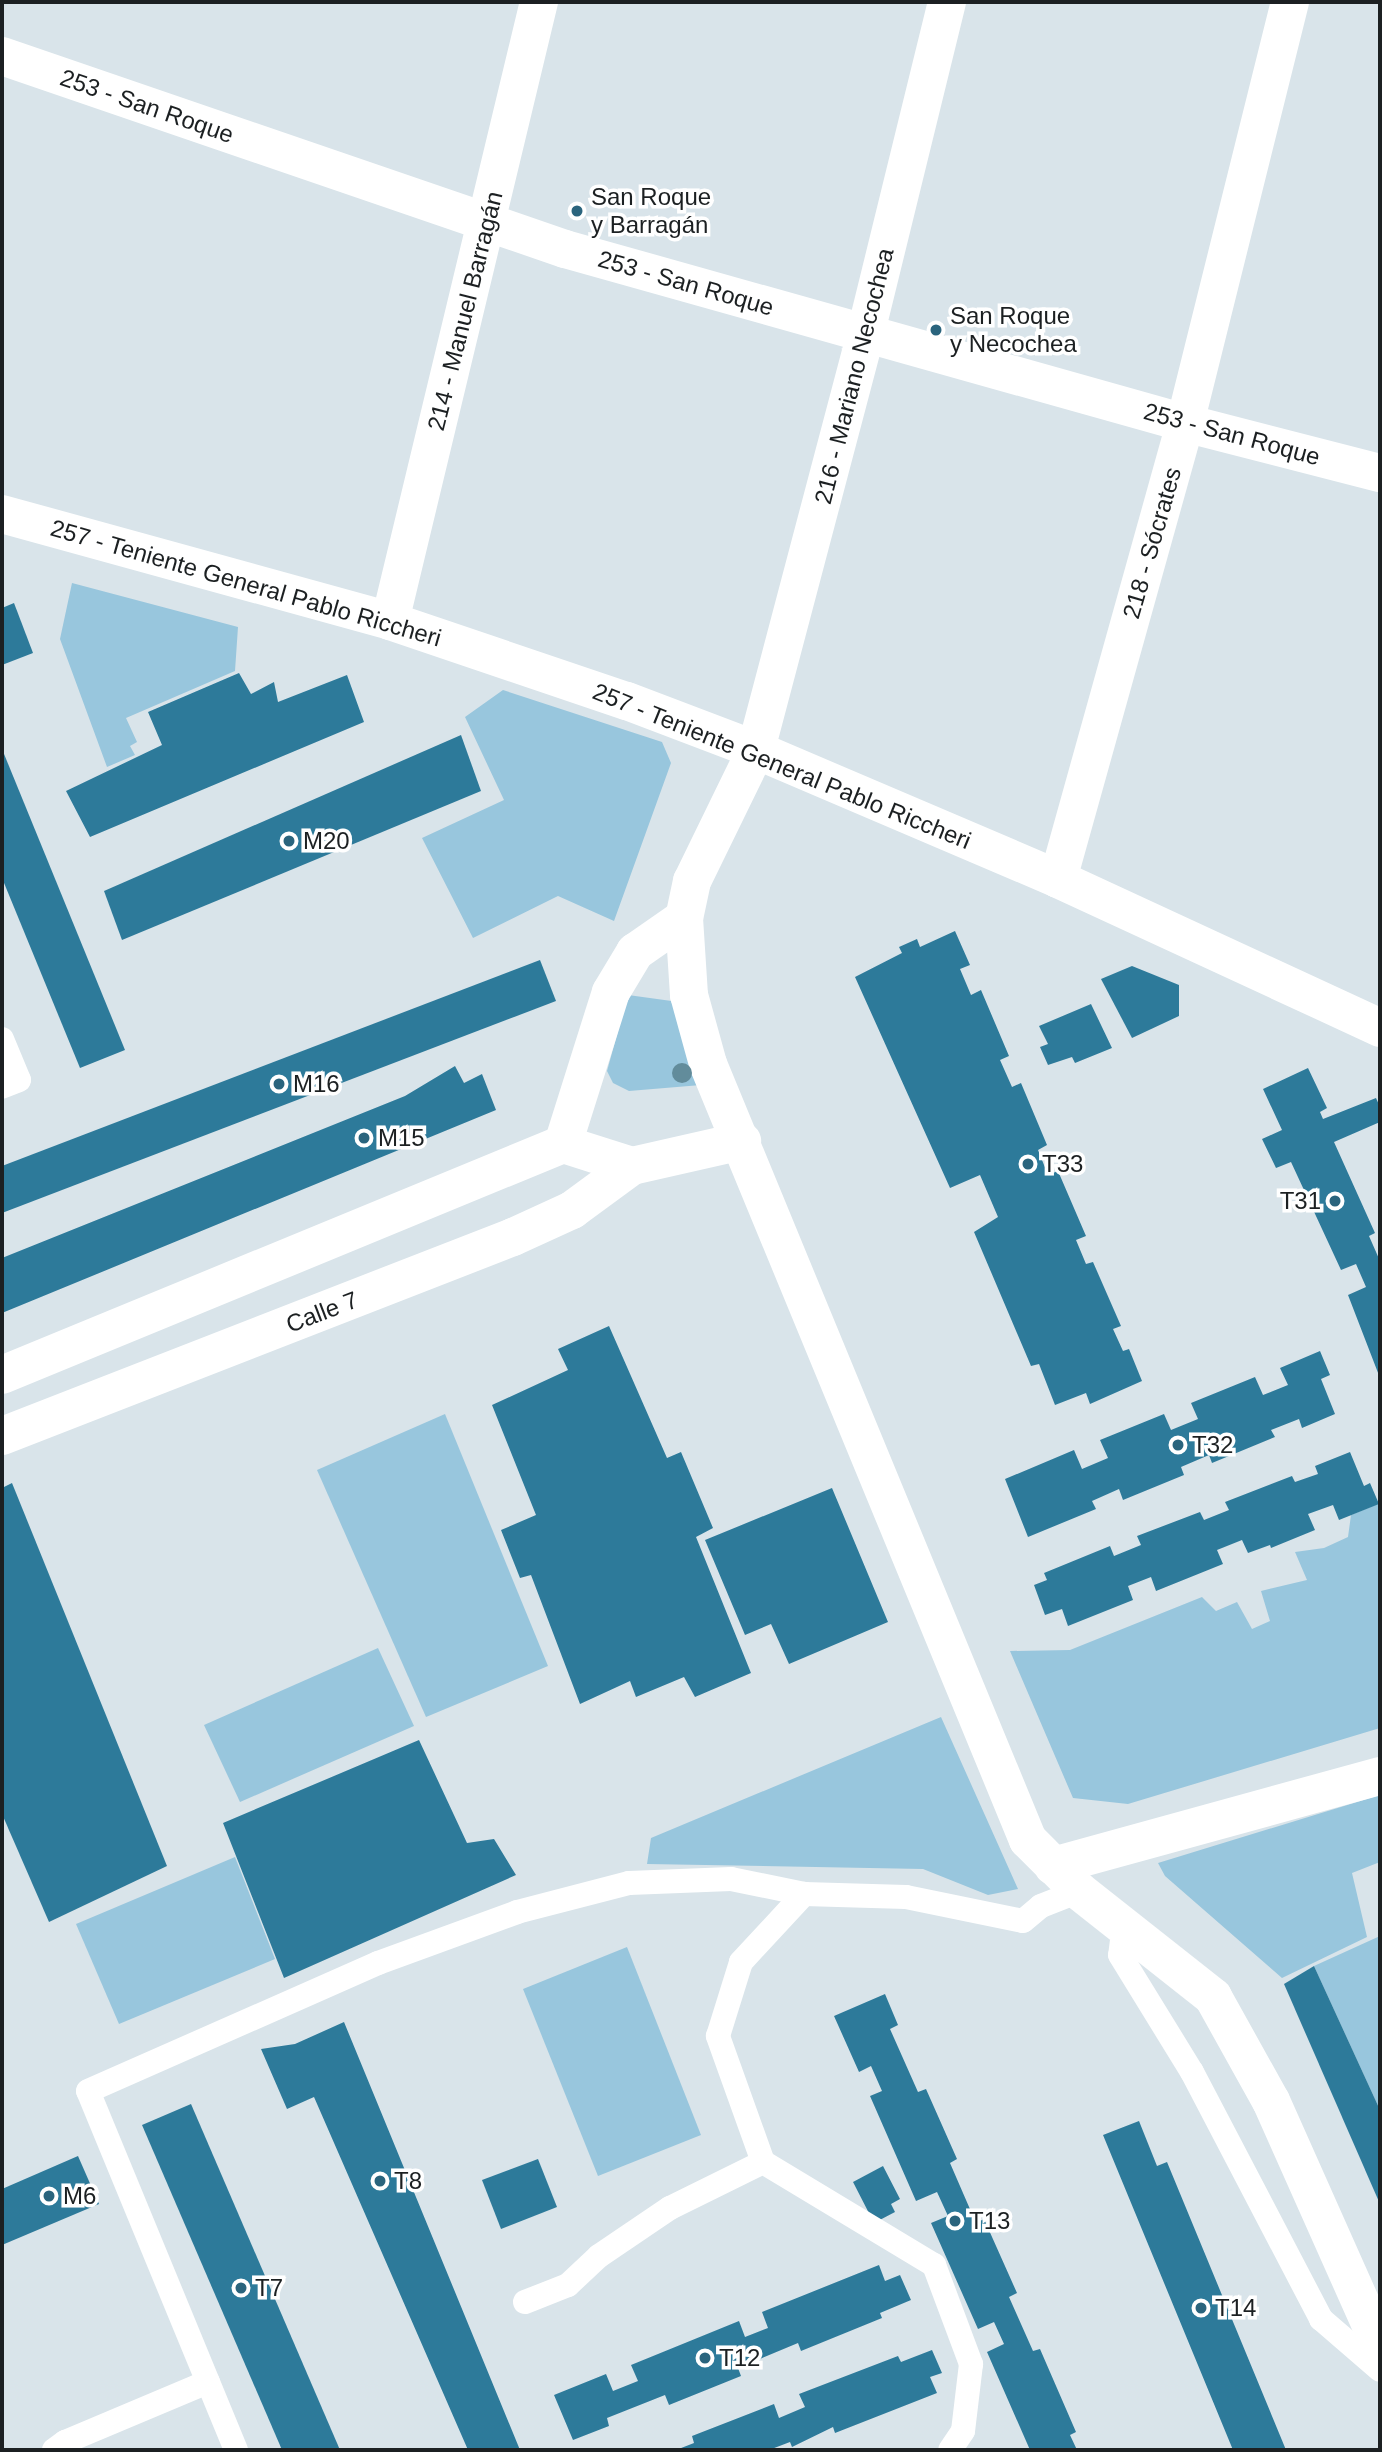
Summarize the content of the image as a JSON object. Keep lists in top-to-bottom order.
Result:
{
  "streets": {
    "street": [
      "253 - San Roque",
      "214 - Manuel Barragán",
      "216 - Mariano Necochea",
      "218 - Sócrates",
      "257 - Teniente General Pablo Riccheri",
      "Calle 7"
    ]
  },
  "crossings": [
    ["253 - San Roque", "214 - Manuel Barragán"],
    ["253 - San Roque", "216 - Mariano Necochea"],
    ["253 - San Roque", "218 - Sócrates"],
    ["214 - Manuel Barragán", "257 - Teniente General Pablo Riccheri"],
    ["216 - Mariano Necochea", "257 - Teniente General Pablo Riccheri"],
    ["216 - Mariano Necochea", "Calle 7"],
    ["218 - Sócrates", "257 - Teniente General Pablo Riccheri"]
  ],
  "places": [
    "San Roque y Barragán",
    "San Roque y Necochea",
    "M20",
    "M16",
    "M15",
    "T33",
    "T31",
    "T32",
    "T8",
    "M6",
    "T13",
    "T7",
    "T14",
    "T12"
  ]
}
